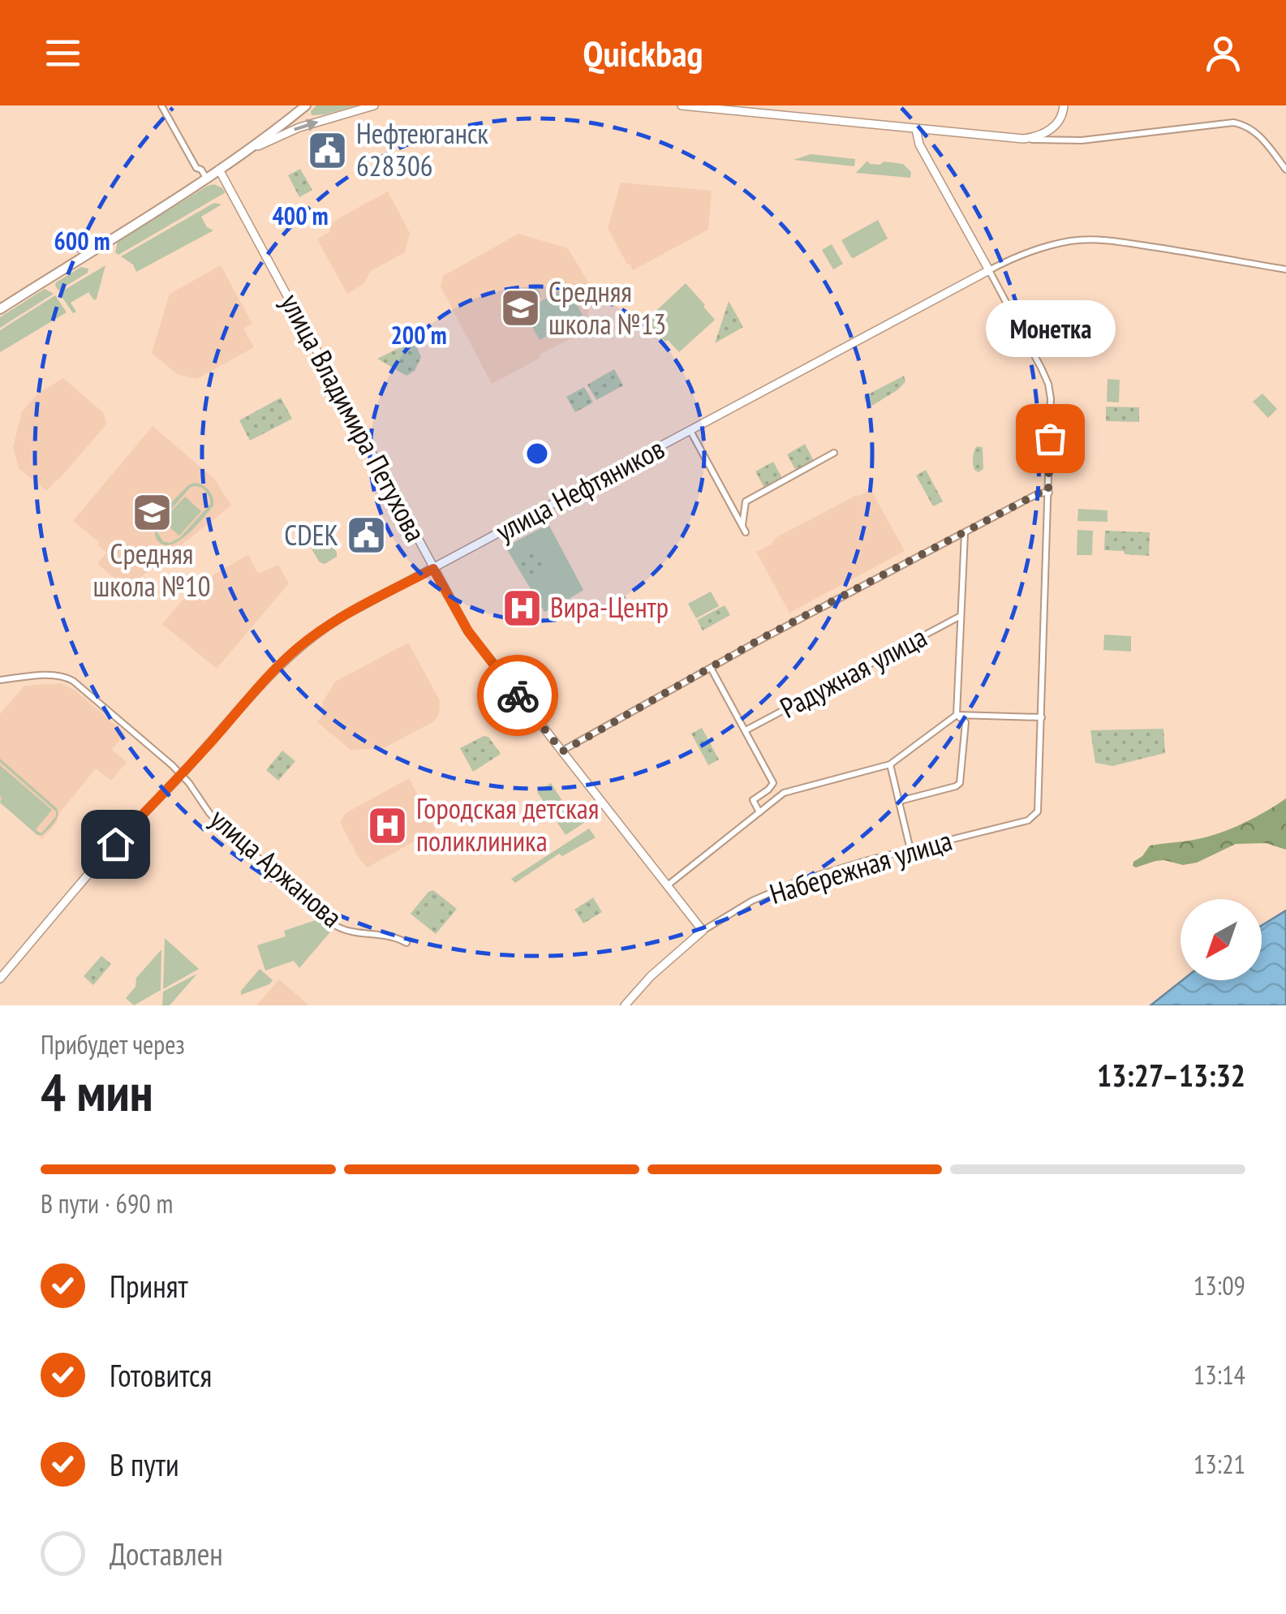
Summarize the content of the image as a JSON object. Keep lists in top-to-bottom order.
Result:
{
  "streets": {
    "main road": ["улица Владимира Петухова", "улица Нефтяников", "Набережная улица"],
    "street": ["Радужная улица", "улица Аржанова"]
  },
  "crossings": [
    ["улица Владимира Петухова", "улица Нефтяников"],
    ["улица Владимира Петухова", "Набережная улица"],
    ["улица Нефтяников", "улица Аржанова"]
  ],
  "places": {
    "public building": ["Нефтеюганск 628306", "CDEK"],
    "school or university": ["Средняя школа №13", "Средняя школа №10"],
    "other": ["Монетка"],
    "hospital": ["Вира-Центр", "Городская детская поликлиника"]
  },
  "north": "bottom left",
  "page": {
    "header": "Quickbag",
    "bubble": "Монетка",
    "heading": ["4 мин", "Прибудет через", "13:27–13:32"],
    "bar": "В пути · 690 m",
    "list": [
      ["Принят", "13:09"],
      ["Готовится", "13:14"],
      ["В пути", "13:21"],
      "Доставлен"
    ]
  },
  "rings": ["400 m", "600 m", "200 m"]
}
